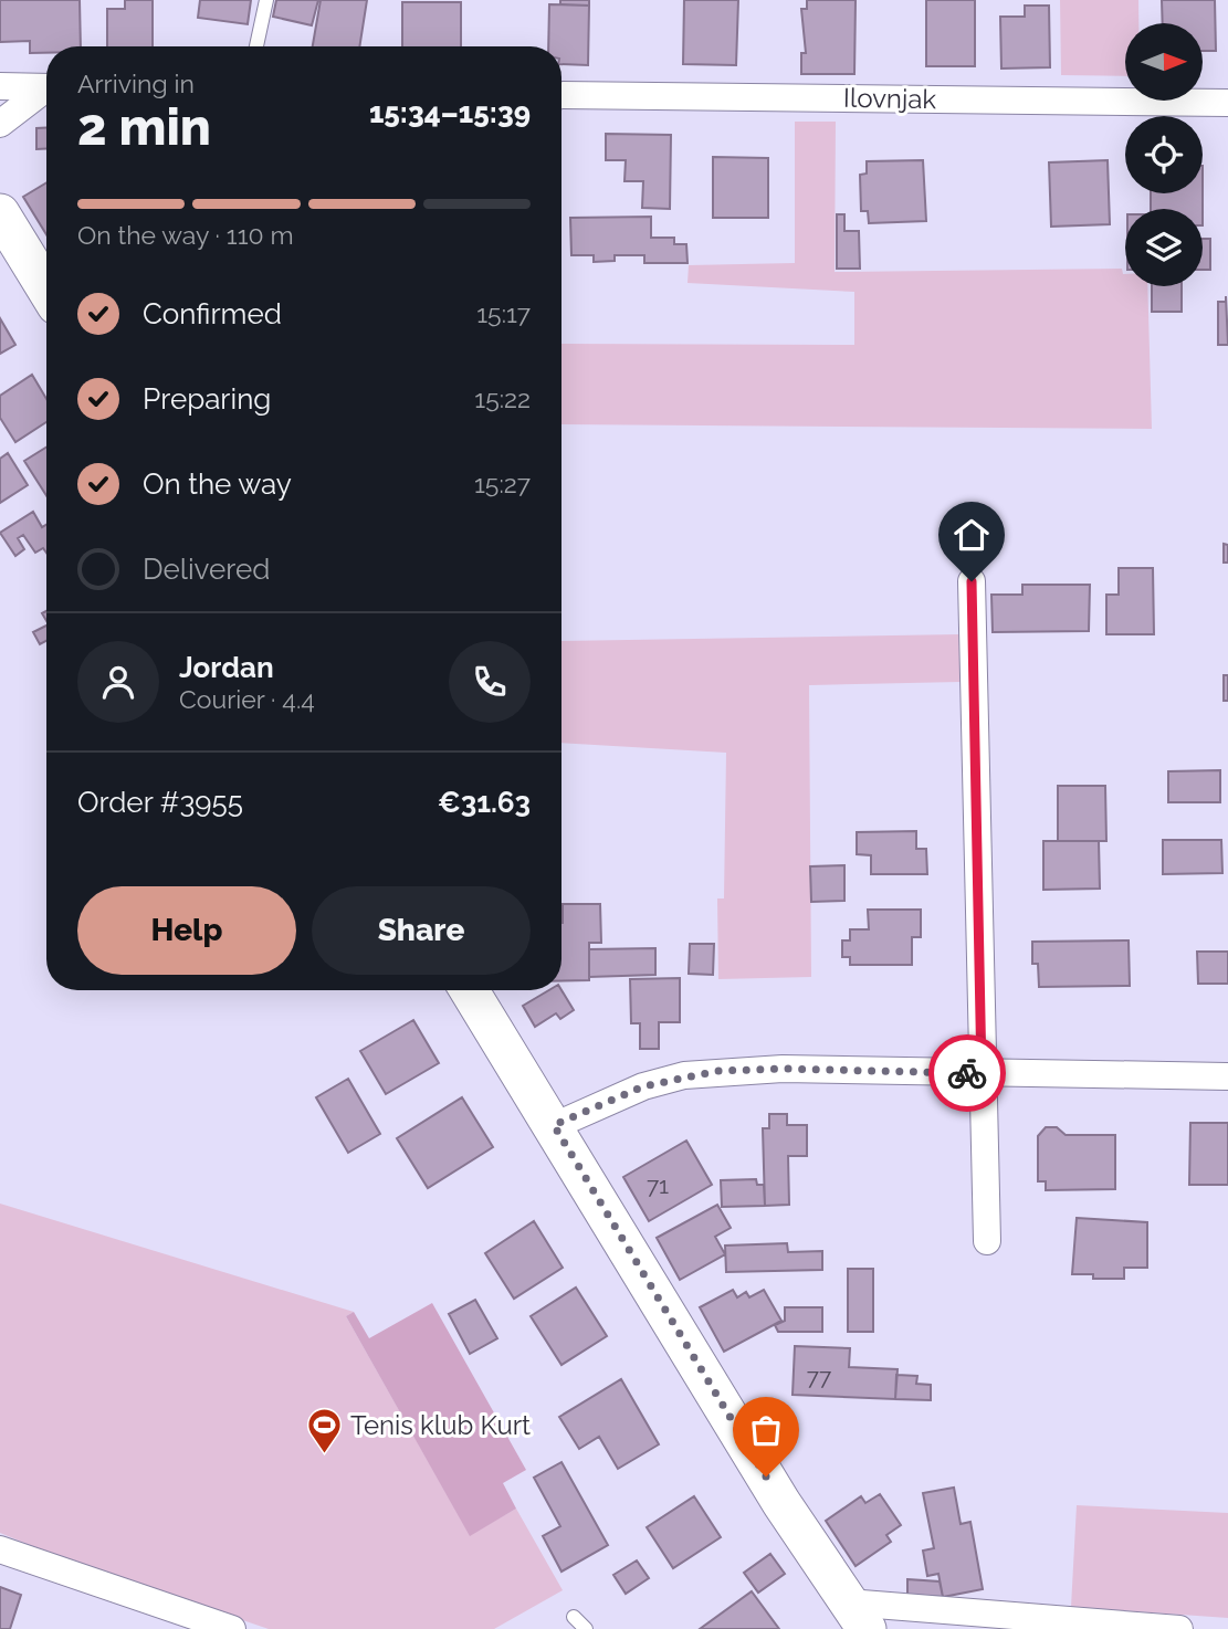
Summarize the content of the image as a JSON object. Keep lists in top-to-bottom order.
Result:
{
  "streets": {
    "street": ["Ilovnjak"]
  },
  "places": {
    "sports": ["Tenis klub Kurt"]
  },
  "house_numbers": ["71", "77"],
  "north": "right",
  "page": {
    "heading": ["2 min", "Arriving in", "15:34–15:39"],
    "panel": [
      "Jordan",
      "Courier · 4.4",
      "Order #3955",
      "€31.63"
    ],
    "bar": "On the way · 110 m",
    "list": [
      ["Confirmed", "15:17"],
      ["Preparing", "15:22"],
      ["On the way", "15:27"],
      "Delivered"
    ],
    "buttons": ["Help", "Share"]
  }
}
